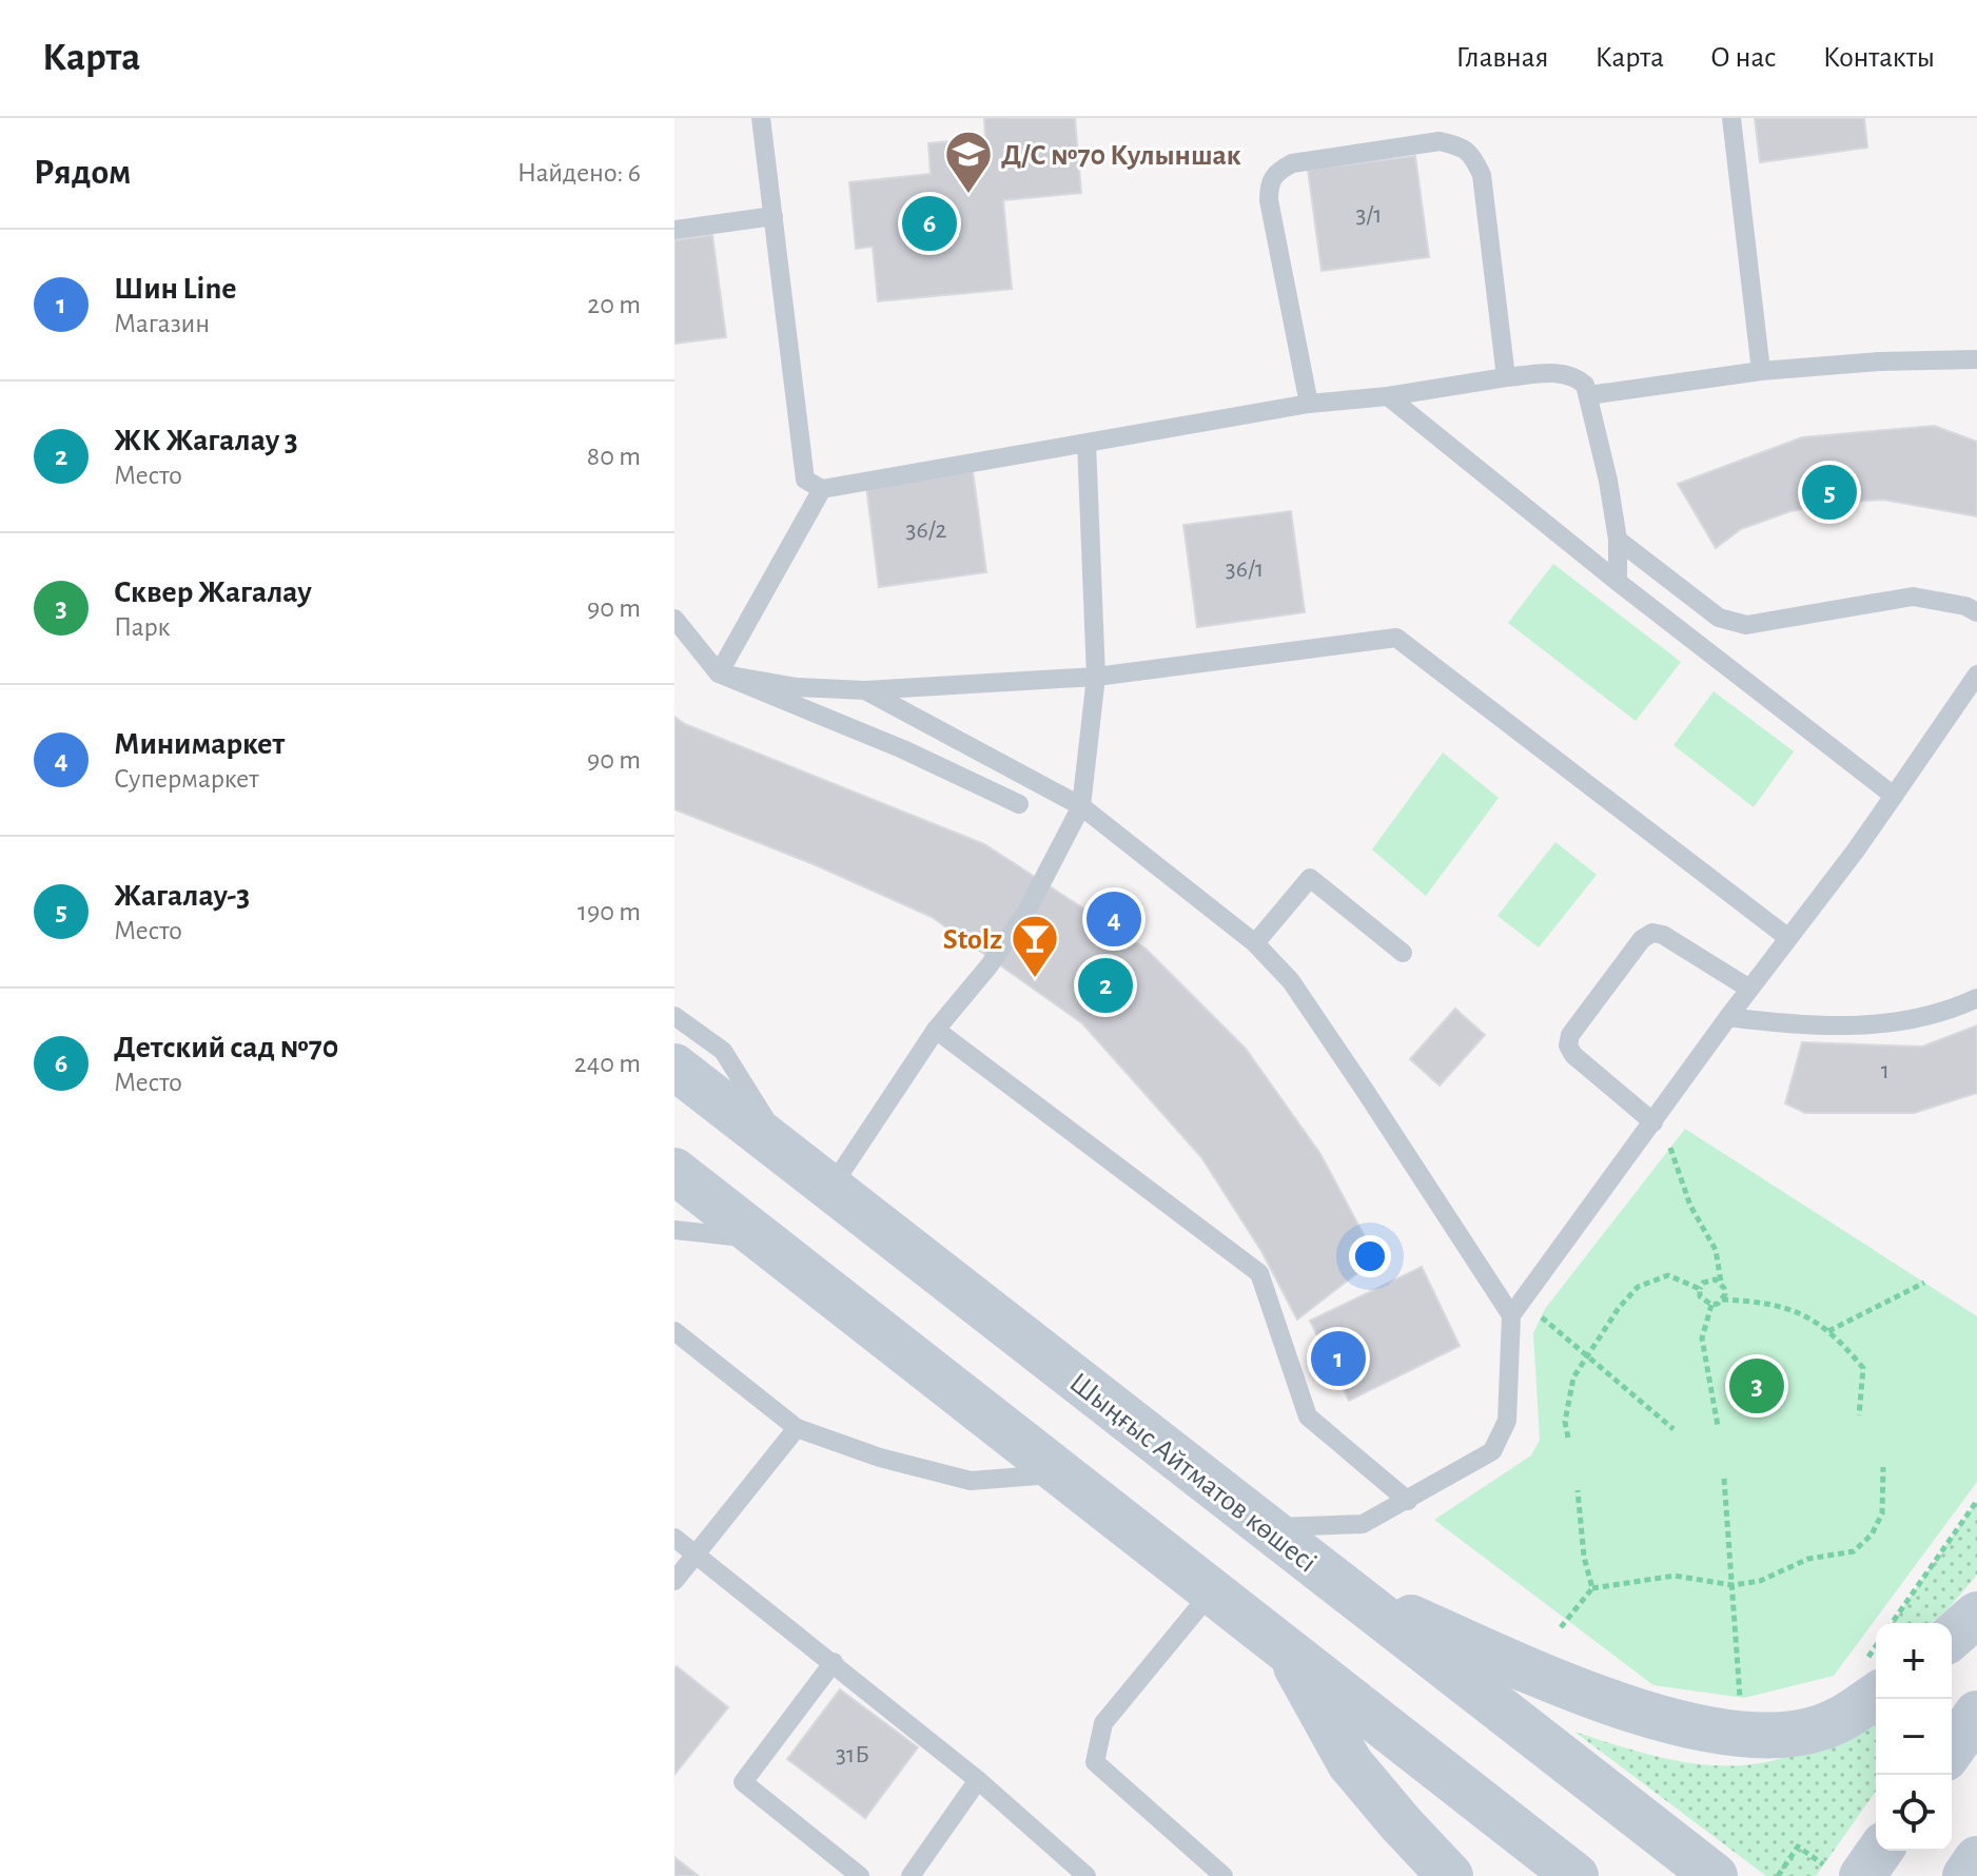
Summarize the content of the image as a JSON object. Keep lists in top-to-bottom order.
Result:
{
  "streets": {
    "main road": ["Шыңғыс Айтматов көшесі"]
  },
  "places": {
    "school or university": ["Д/С №70 Кулыншак"],
    "bar": ["Stolz"]
  },
  "house_numbers": [
    "3/1",
    "36/2",
    "36/1",
    "1",
    "31Б"
  ],
  "page": {
    "header": "Карта",
    "nav": [
      "Главная",
      "Карта",
      "О нас",
      "Контакты"
    ],
    "heading": ["Рядом", "Найдено: 6"],
    "pins": [
      "6",
      "5",
      "4",
      "2",
      "1",
      "3"
    ],
    "list": [
      {
        "mark": "1",
        "name": "Шин Line",
        "note": "Магазин",
        "value": "20 m"
      },
      {
        "mark": "2",
        "name": "ЖК Жагалау 3",
        "note": "Место",
        "value": "80 m"
      },
      {
        "mark": "3",
        "name": "Сквер Жагалау",
        "note": "Парк",
        "value": "90 m"
      },
      {
        "mark": "4",
        "name": "Минимаркет",
        "note": "Супермаркет",
        "value": "90 m"
      },
      {
        "mark": "5",
        "name": "Жагалау-3",
        "note": "Место",
        "value": "190 m"
      },
      {
        "mark": "6",
        "name": "Детский сад №70",
        "note": "Место",
        "value": "240 m"
      }
    ],
    "map_buttons": ["+", "−"]
  }
}
